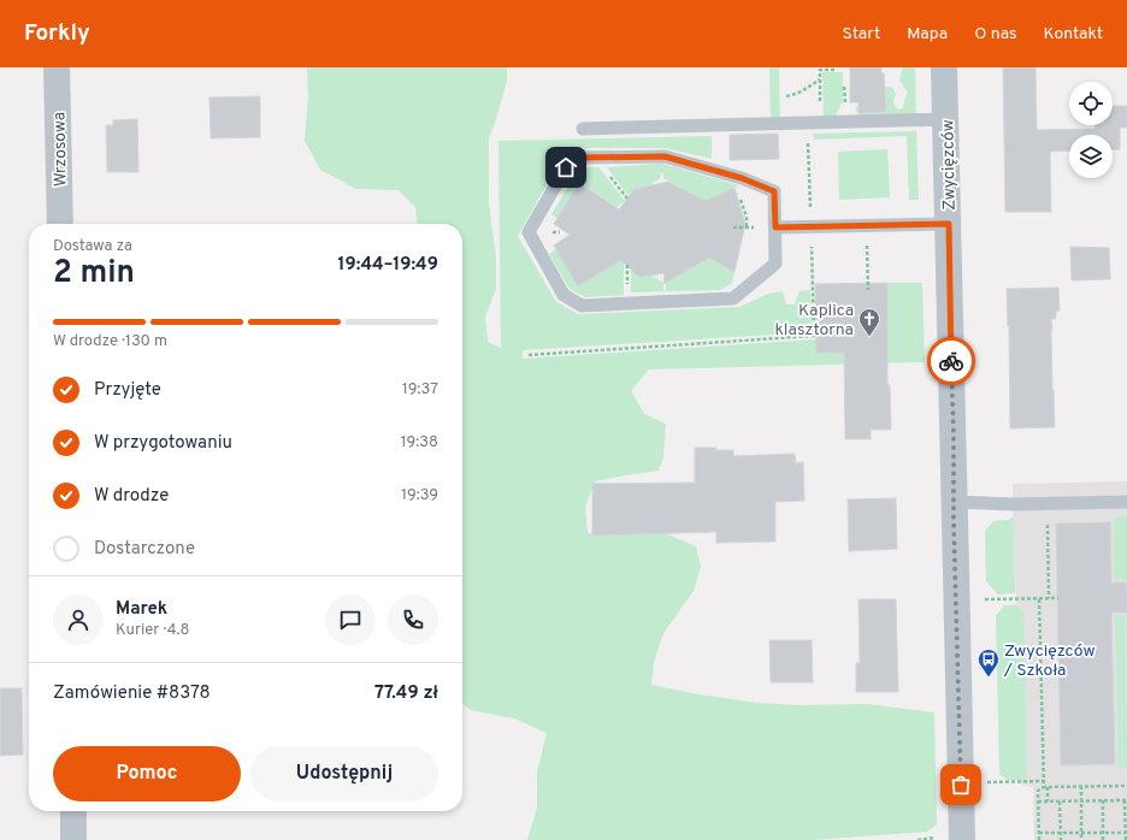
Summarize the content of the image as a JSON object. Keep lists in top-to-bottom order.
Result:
{
  "streets": {
    "street": ["Wrzosowa", "Zwycięzców"]
  },
  "places": {
    "church": ["Kaplica klasztorna"],
    "bus stop": ["Zwycięzców / Szkoła"]
  },
  "page": {
    "header": "Forkly",
    "nav": [
      "Start",
      "Mapa",
      "O nas",
      "Kontakt"
    ],
    "heading": ["2 min", "Dostawa za", "19:44–19:49"],
    "panel": [
      "Marek",
      "Kurier · 4.8",
      "Zamówienie #8378",
      "77.49 zł"
    ],
    "bar": "W drodze · 130 m",
    "list": [
      ["Przyjęte", "19:37"],
      ["W przygotowaniu", "19:38"],
      ["W drodze", "19:39"],
      "Dostarczone"
    ],
    "buttons": ["Pomoc", "Udostępnij"]
  }
}
